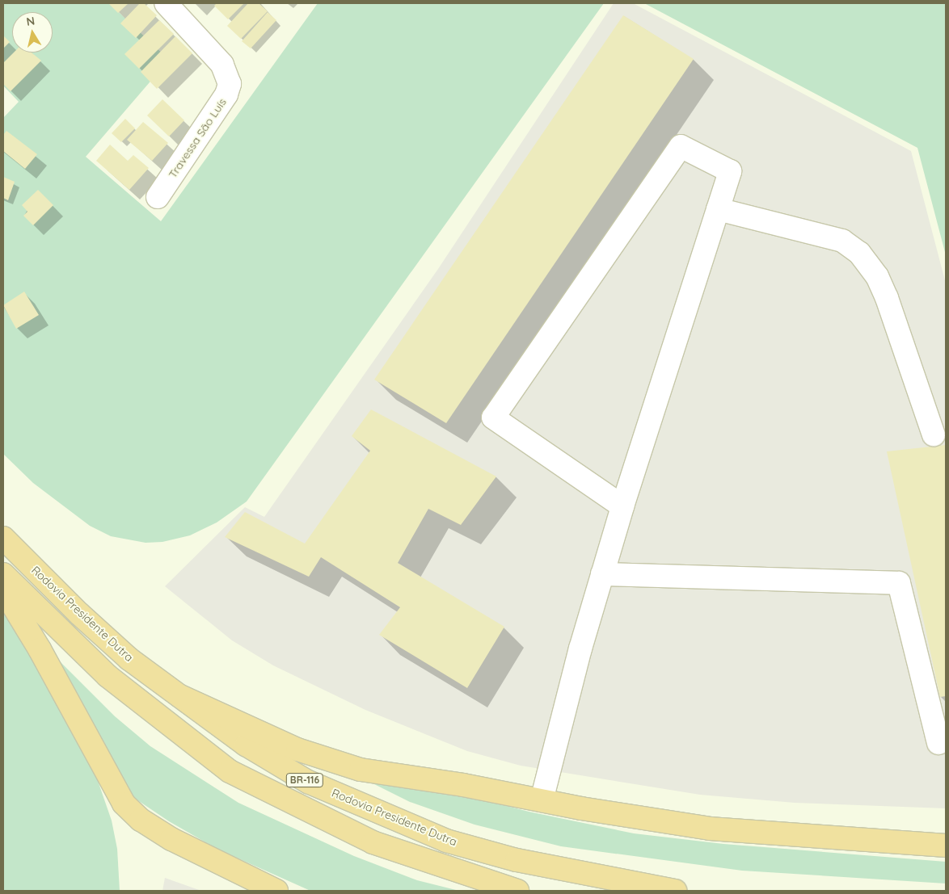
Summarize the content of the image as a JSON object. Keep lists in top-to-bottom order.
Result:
{
  "streets": {
    "highway": ["Rodovia Presidente Dutra", "BR-116"],
    "street": ["Travessa São Luís"]
  },
  "north": "top"
}
